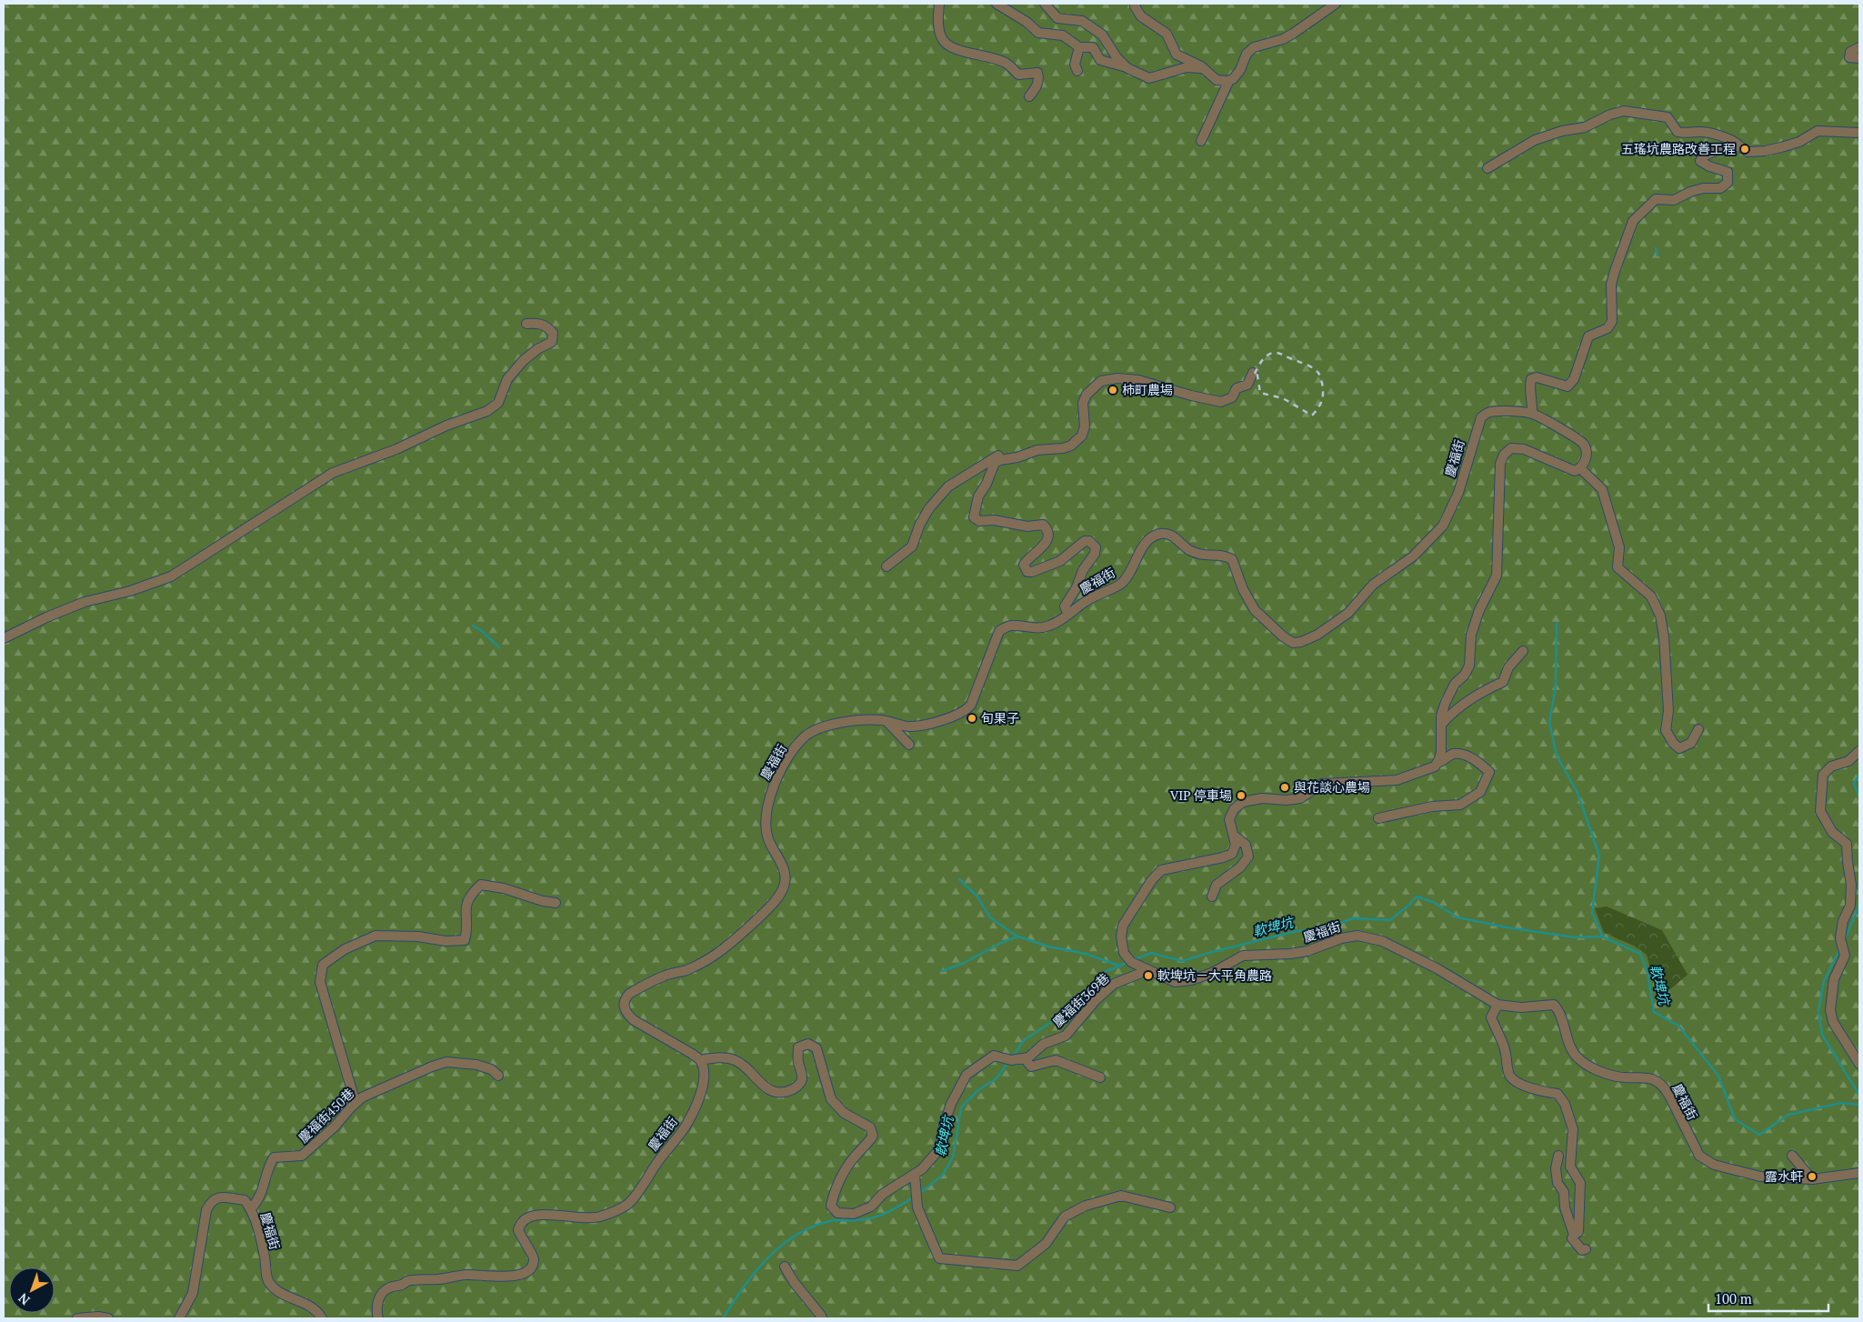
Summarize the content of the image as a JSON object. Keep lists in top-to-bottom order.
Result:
{
  "streets": {
    "street": ["慶福街", "慶福街369巷", "慶福街450巷"]
  },
  "crossings": [
    ["慶福街", "慶福街369巷"],
    ["慶福街", "慶福街450巷"]
  ],
  "water": ["軟埤坑"],
  "places": [
    "五瑤坑農路改善工程",
    "柿町農場",
    "旬果子",
    "與花談心農場",
    "VIP 停車場",
    "軟埤坑－大平角農路",
    "露水軒"
  ],
  "scale_bar": "100 m",
  "north": "bottom left"
}
